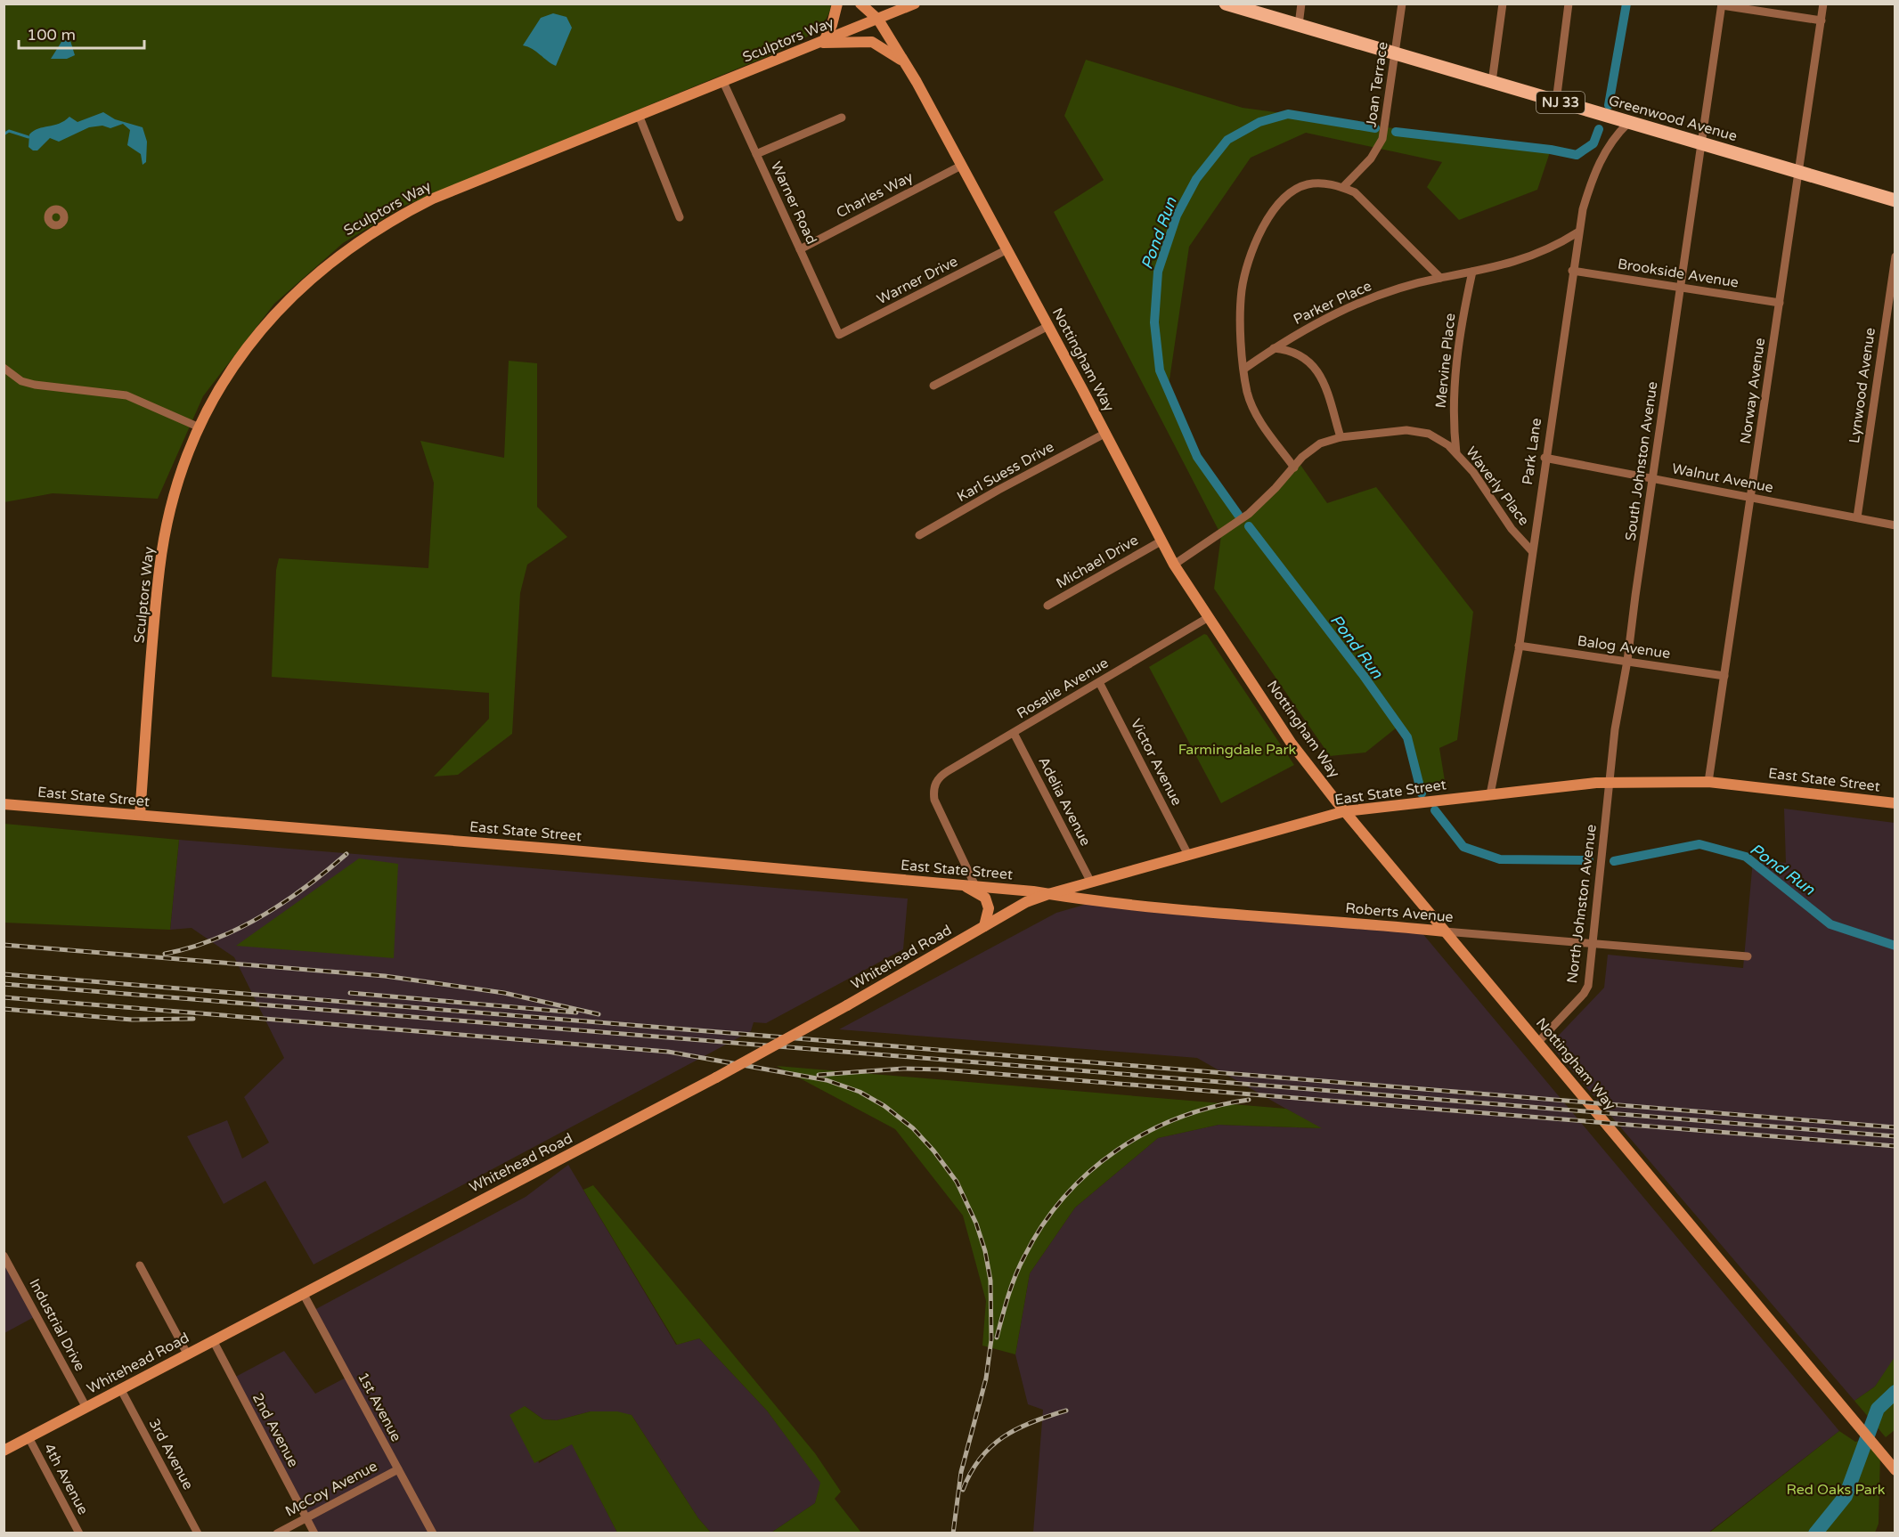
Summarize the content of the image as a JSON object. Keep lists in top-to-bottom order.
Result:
{
  "streets": {
    "main road": ["NJ 33", "Greenwood Avenue"],
    "street": [
      "Sculptors Way",
      "Joan Terrace",
      "Charles Way",
      "Warner Road",
      "Brookside Avenue",
      "Warner Drive",
      "Parker Place",
      "Nottingham Way",
      "Mervine Place",
      "Lynwood Avenue",
      "Norway Avenue",
      "Park Lane",
      "South Johnston Avenue",
      "Karl Suess Drive",
      "Walnut Avenue",
      "Waverly Place",
      "Michael Drive",
      "Balog Avenue",
      "Rosalie Avenue",
      "Victor Avenue",
      "East State Street",
      "Adelia Avenue",
      "North Johnston Avenue",
      "Roberts Avenue",
      "Whitehead Road",
      "Industrial Drive",
      "1st Avenue",
      "2nd Avenue",
      "3rd Avenue",
      "4th Avenue",
      "McCoy Avenue"
    ]
  },
  "crossings": [
    ["Sculptors Way", "Warner Road"],
    ["Sculptors Way", "Nottingham Way"],
    ["Sculptors Way", "East State Street"],
    ["Joan Terrace", "Greenwood Avenue"],
    ["Greenwood Avenue", "Norway Avenue"],
    ["Greenwood Avenue", "Park Lane"],
    ["Greenwood Avenue", "South Johnston Avenue"],
    ["Charles Way", "Warner Road"],
    ["Charles Way", "Nottingham Way"],
    ["Warner Road", "Warner Drive"],
    ["Brookside Avenue", "Norway Avenue"],
    ["Brookside Avenue", "Park Lane"],
    ["Brookside Avenue", "South Johnston Avenue"],
    ["Warner Drive", "Nottingham Way"],
    ["Parker Place", "Mervine Place"],
    ["Parker Place", "Park Lane"],
    ["Nottingham Way", "Karl Suess Drive"],
    ["Nottingham Way", "Waverly Place"],
    ["Nottingham Way", "Michael Drive"],
    ["Nottingham Way", "Rosalie Avenue"],
    ["Nottingham Way", "East State Street"],
    ["Nottingham Way", "North Johnston Avenue"],
    ["Nottingham Way", "Roberts Avenue"],
    ["Mervine Place", "Waverly Place"],
    ["Lynwood Avenue", "Walnut Avenue"],
    ["Norway Avenue", "Walnut Avenue"],
    ["Norway Avenue", "Balog Avenue"],
    ["Norway Avenue", "East State Street"],
    ["Park Lane", "Walnut Avenue"],
    ["Park Lane", "Waverly Place"],
    ["Park Lane", "Balog Avenue"],
    ["Park Lane", "East State Street"],
    ["South Johnston Avenue", "Walnut Avenue"],
    ["South Johnston Avenue", "Balog Avenue"],
    ["South Johnston Avenue", "East State Street"],
    ["South Johnston Avenue", "North Johnston Avenue"],
    ["Rosalie Avenue", "Victor Avenue"],
    ["Rosalie Avenue", "East State Street"],
    ["Rosalie Avenue", "Adelia Avenue"],
    ["Victor Avenue", "East State Street"],
    ["East State Street", "Adelia Avenue"],
    ["East State Street", "North Johnston Avenue"],
    ["East State Street", "Roberts Avenue"],
    ["East State Street", "Whitehead Road"],
    ["North Johnston Avenue", "Roberts Avenue"],
    ["Roberts Avenue", "Whitehead Road"],
    ["Whitehead Road", "Industrial Drive"],
    ["Whitehead Road", "1st Avenue"],
    ["Whitehead Road", "2nd Avenue"],
    ["Whitehead Road", "3rd Avenue"],
    ["Whitehead Road", "4th Avenue"],
    ["1st Avenue", "McCoy Avenue"],
    ["2nd Avenue", "McCoy Avenue"]
  ],
  "water": ["Pond Run"],
  "parks": ["Farmingdale Park", "Red Oaks Park"],
  "scale_bar": "100 m"
}
